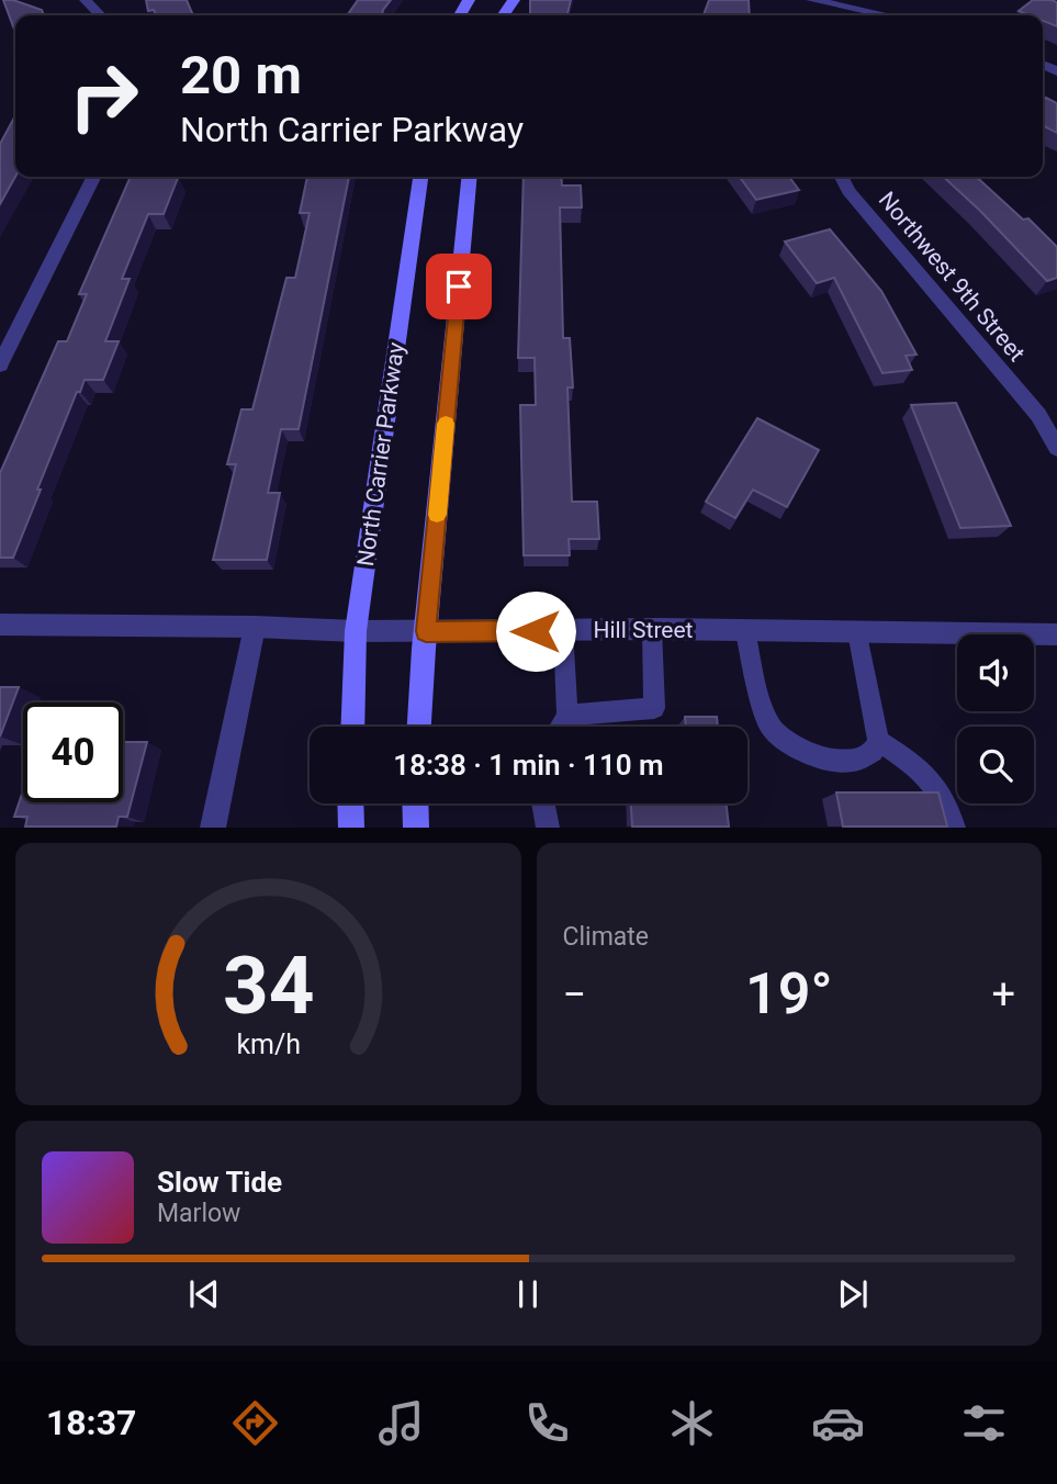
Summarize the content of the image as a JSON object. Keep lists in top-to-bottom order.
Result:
{
  "streets": {
    "main road": ["North Carrier Parkway"],
    "street": ["Northwest 9th Street", "Hill Street"]
  },
  "crossings": [
    ["North Carrier Parkway", "Hill Street"]
  ],
  "page": {
    "turn": ["20 m", "North Carrier Parkway"],
    "limit": "40",
    "trip": "18:38 · 1 min · 110 m",
    "tile": "Climate",
    "heat": ["−", "19°", "+"],
    "song": ["Slow Tide", "Marlow"],
    "tabs": "18:37",
    "gauge": ["34", "km/h"]
  }
}
